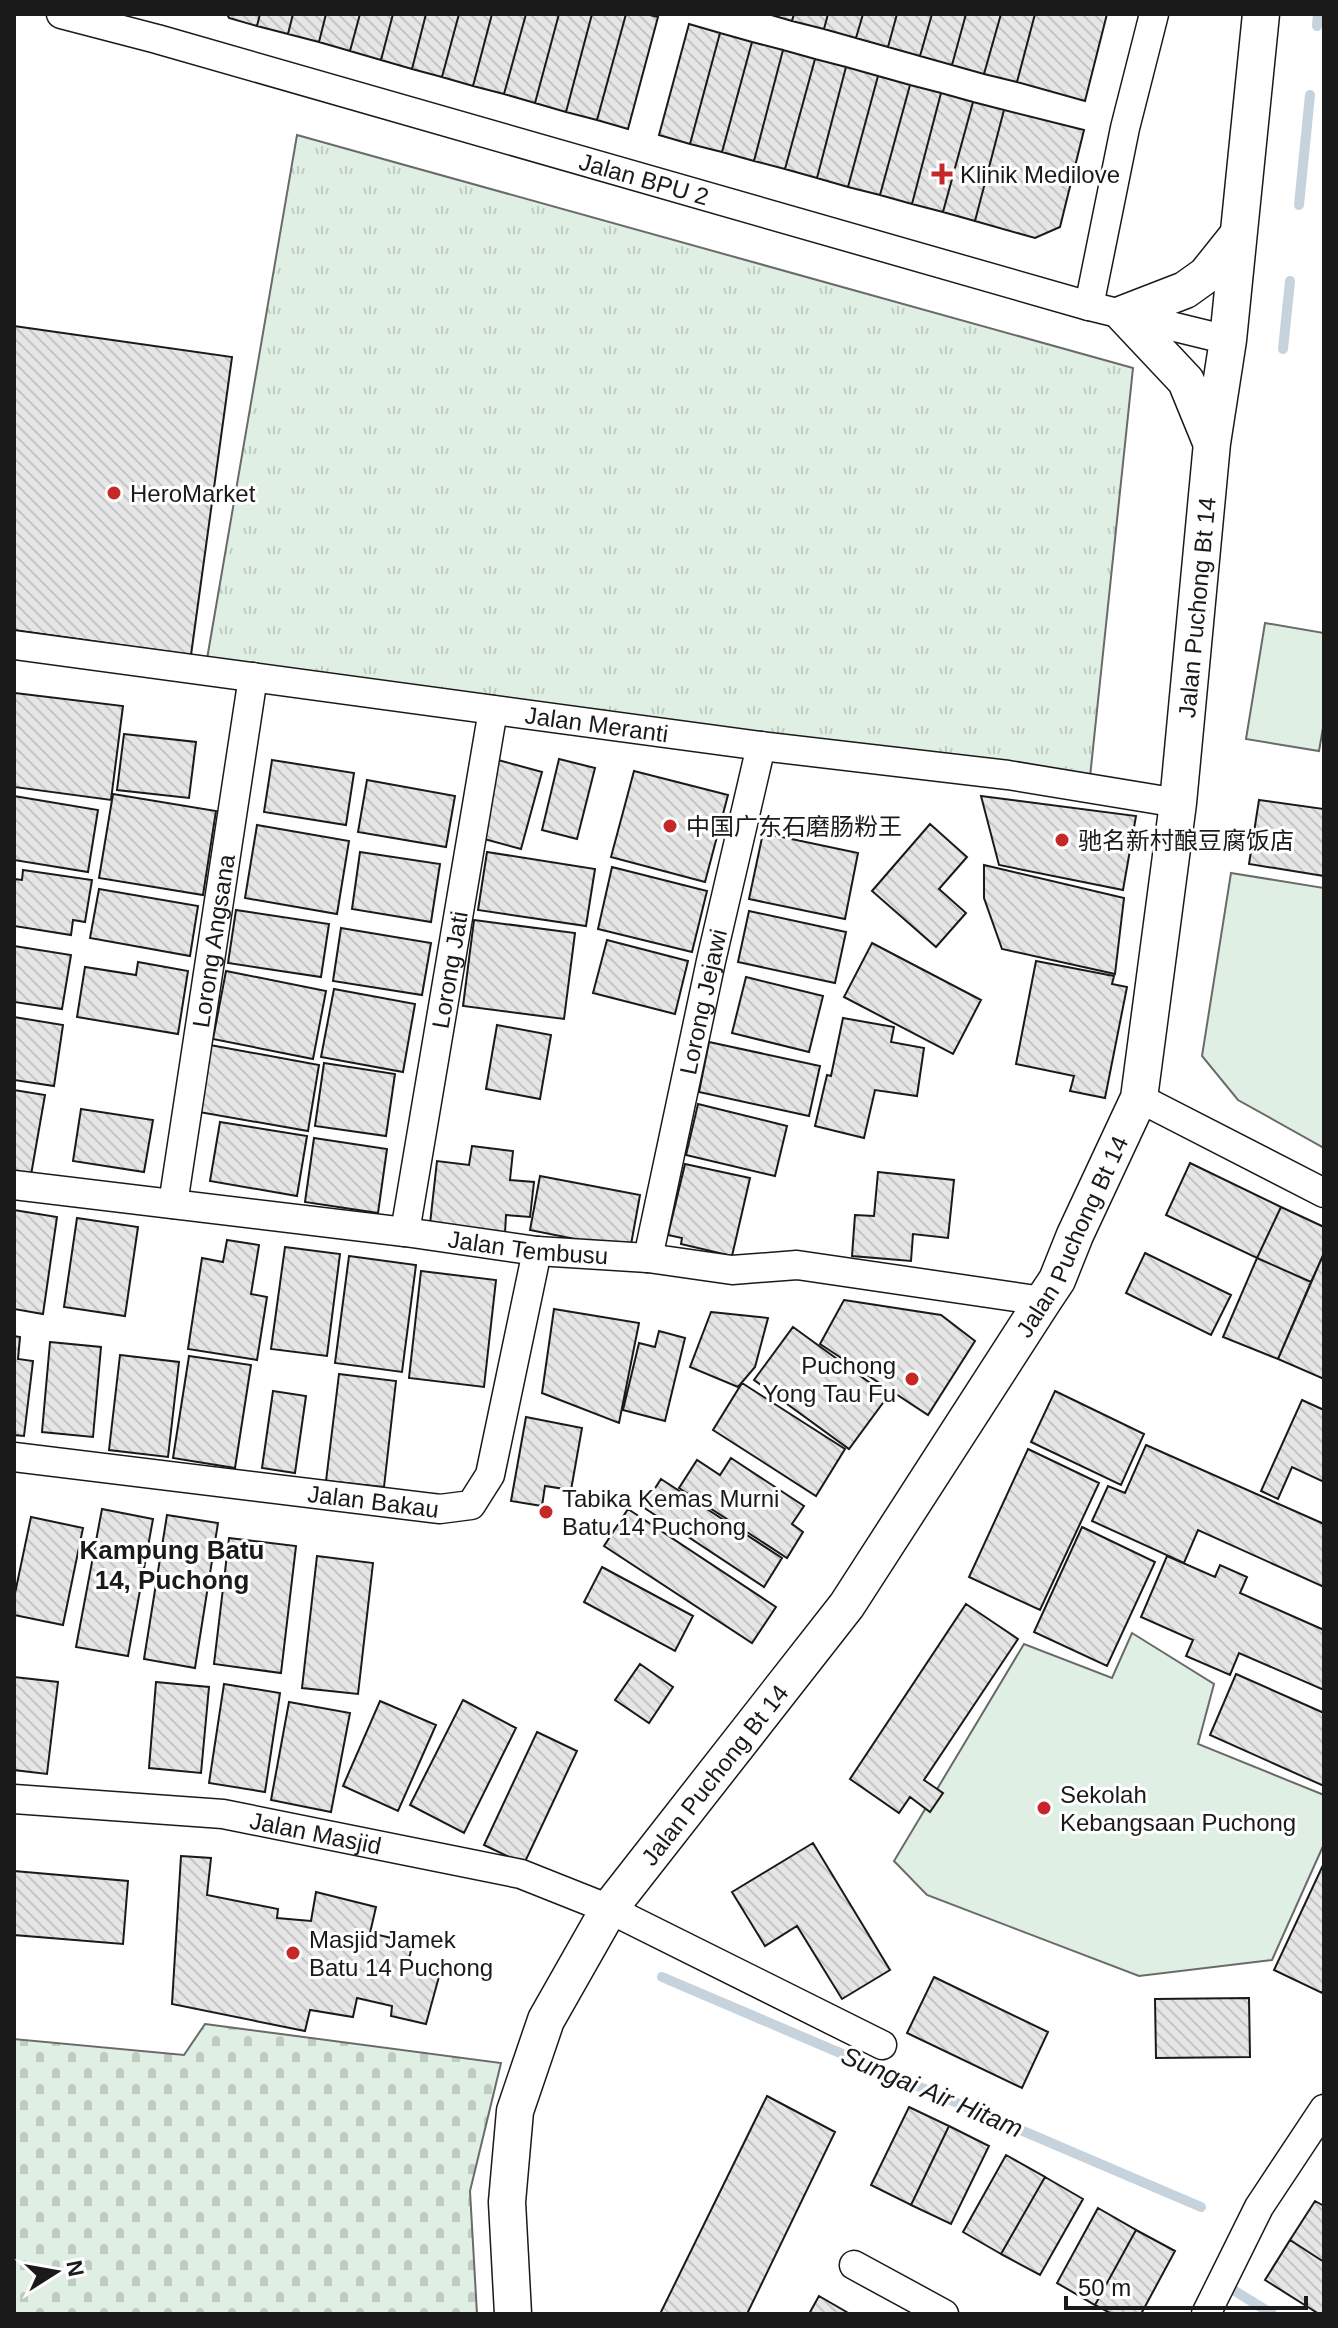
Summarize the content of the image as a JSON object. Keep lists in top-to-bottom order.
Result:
{
  "streets": {
    "street": [
      "Jalan BPU 2",
      "Jalan Puchong Bt 14",
      "Jalan Meranti",
      "Lorong Angsana",
      "Lorong Jati",
      "Lorong Jejawi",
      "Jalan Tembusu",
      "Jalan Bakau",
      "Jalan Masjid"
    ]
  },
  "crossings": [
    ["Jalan BPU 2", "Jalan Puchong Bt 14"],
    ["Jalan Puchong Bt 14", "Jalan Meranti"],
    ["Jalan Puchong Bt 14", "Jalan Tembusu"],
    ["Jalan Puchong Bt 14", "Jalan Masjid"],
    ["Jalan Meranti", "Lorong Angsana"],
    ["Jalan Meranti", "Lorong Jati"],
    ["Jalan Meranti", "Lorong Jejawi"],
    ["Lorong Angsana", "Jalan Tembusu"],
    ["Lorong Jati", "Jalan Tembusu"],
    ["Lorong Jejawi", "Jalan Tembusu"],
    ["Jalan Tembusu", "Jalan Bakau"]
  ],
  "districts": ["Kampung Batu 14, Puchong"],
  "water": ["Sungai Air Hitam"],
  "places": {
    "health": ["Klinik Medilove"],
    "other": [
      "HeroMarket",
      "中国广东石磨肠粉王",
      "驰名新村酿豆腐饭店",
      "Puchong Yong Tau Fu",
      "Tabika Kemas Murni Batu 14 Puchong",
      "Sekolah Kebangsaan Puchong",
      "Masjid Jamek Batu 14 Puchong"
    ]
  },
  "scale_bar": "50 m",
  "north": "right"
}
